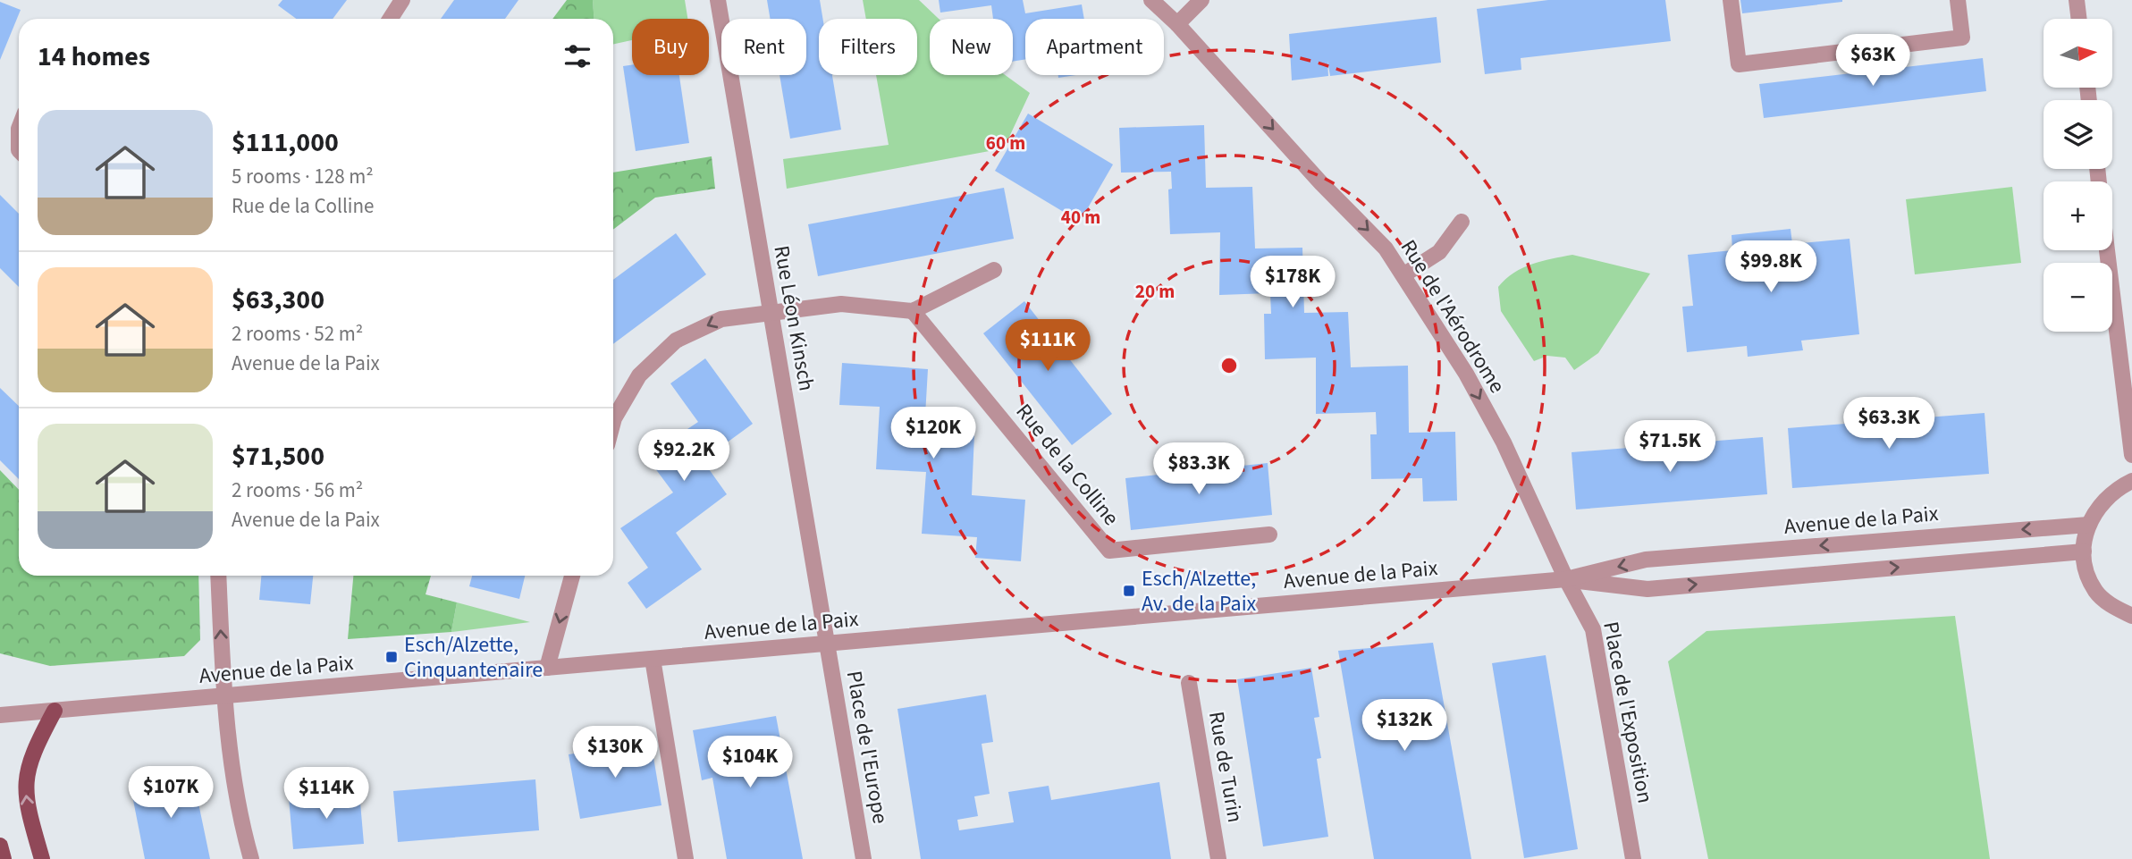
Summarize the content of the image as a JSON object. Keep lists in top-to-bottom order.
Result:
{
  "streets": {
    "street": [
      "Rue de l'Aérodrome",
      "Rue Léon Kinsch",
      "Rue de la Colline",
      "Avenue de la Paix",
      "Place de l'Exposition",
      "Place de l'Europe",
      "Rue de Turin"
    ]
  },
  "crossings": [
    ["Rue de l'Aérodrome", "Avenue de la Paix"],
    ["Rue de l'Aérodrome", "Place de l'Exposition"],
    ["Rue Léon Kinsch", "Avenue de la Paix"],
    ["Rue Léon Kinsch", "Place de l'Europe"],
    ["Avenue de la Paix", "Place de l'Exposition"],
    ["Avenue de la Paix", "Place de l'Europe"]
  ],
  "one_way": ["Rue de l'Aérodrome"],
  "places": {
    "transit": ["Esch/Alzette, Av. de la Paix", "Esch/Alzette, Cinquantenaire"]
  },
  "north": "right",
  "page": {
    "map_buttons": ["+", "−"],
    "chip": [
      "Buy",
      "Rent",
      "Filters",
      "New",
      "Apartment"
    ],
    "heading": "14 homes",
    "price": [
      "$63K",
      "$99.8K",
      "$178K",
      "$111K",
      "$63.3K",
      "$120K",
      "$71.5K",
      "$92.2K",
      "$83.3K",
      "$132K",
      "$130K",
      "$104K",
      "$107K",
      "$114K"
    ],
    "list": [
      {
        "name": "$111,000",
        "note": "5 rooms · 128 m² · Rue de la Colline"
      },
      {
        "name": "$63,300",
        "note": "2 rooms · 52 m² · Avenue de la Paix"
      },
      {
        "name": "$71,500",
        "note": "2 rooms · 56 m² · Avenue de la Paix"
      }
    ]
  },
  "rings": ["60 m", "40 m", "20 m"]
}
